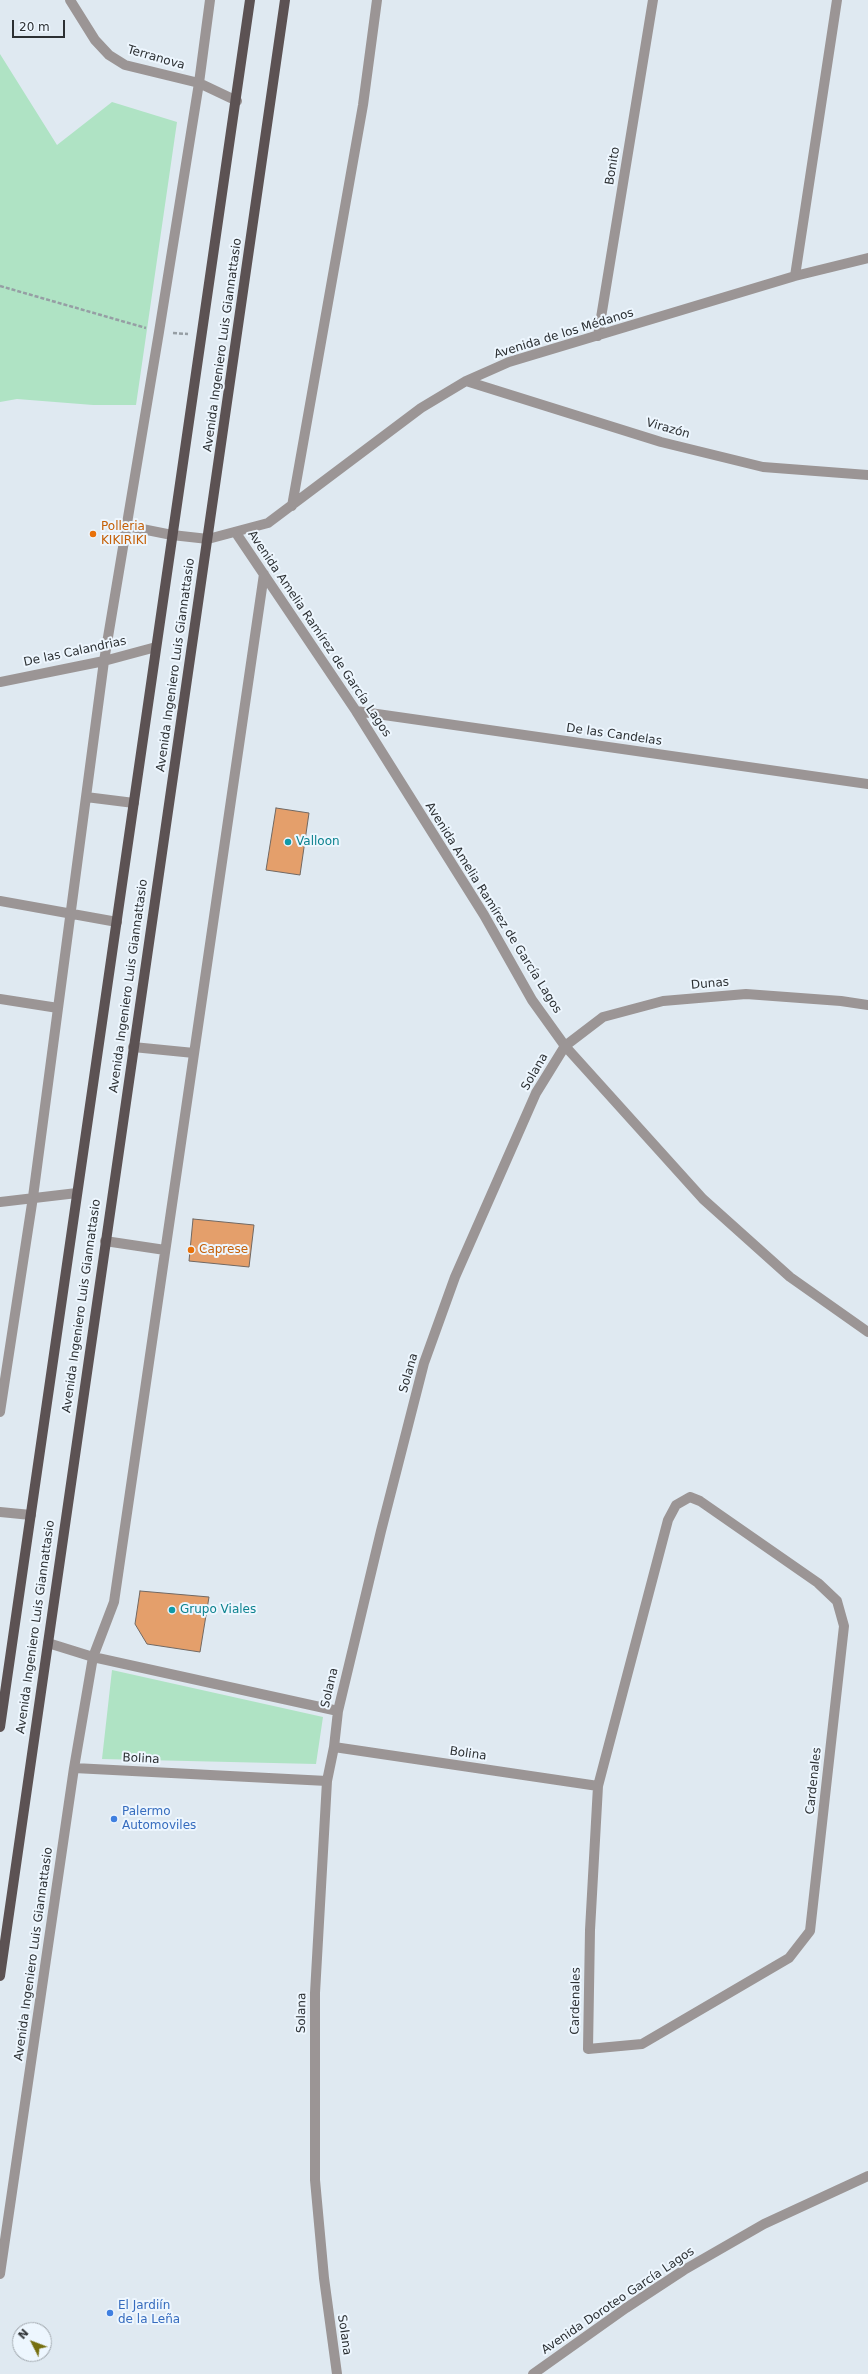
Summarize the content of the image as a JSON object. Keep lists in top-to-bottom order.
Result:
{
  "streets": {
    "main road": ["Avenida Ingeniero Luis Giannattasio"],
    "street": [
      "Terranova",
      "Bonito",
      "Avenida de los Médanos",
      "Virazón",
      "Avenida Amelia Ramírez de García Lagos",
      "De las Calandrias",
      "De las Candelas",
      "Dunas",
      "Solana",
      "Bolina",
      "Cardenales",
      "Avenida Doroteo García Lagos"
    ]
  },
  "crossings": [
    ["Terranova", "Avenida Ingeniero Luis Giannattasio"],
    ["Bonito", "Avenida de los Médanos"],
    ["Avenida de los Médanos", "Avenida Ingeniero Luis Giannattasio"],
    ["Avenida de los Médanos", "Virazón"],
    ["Avenida de los Médanos", "Avenida Amelia Ramírez de García Lagos"],
    ["Avenida Ingeniero Luis Giannattasio", "Avenida Amelia Ramírez de García Lagos"],
    ["Avenida Ingeniero Luis Giannattasio", "De las Calandrias"],
    ["Avenida Ingeniero Luis Giannattasio", "Bolina"],
    ["Avenida Amelia Ramírez de García Lagos", "De las Candelas"],
    ["Avenida Amelia Ramírez de García Lagos", "Dunas"],
    ["Avenida Amelia Ramírez de García Lagos", "Solana"],
    ["Dunas", "Solana"],
    ["Solana", "Bolina"],
    ["Bolina", "Cardenales"]
  ],
  "places": [
    "Polleria KIKIRIKI",
    "Valloon",
    "Caprese",
    "Grupo Viales",
    "Palermo Automoviles",
    "El Jardiín de la Leña"
  ],
  "scale_bar": "20 m",
  "north": "top left"
}
